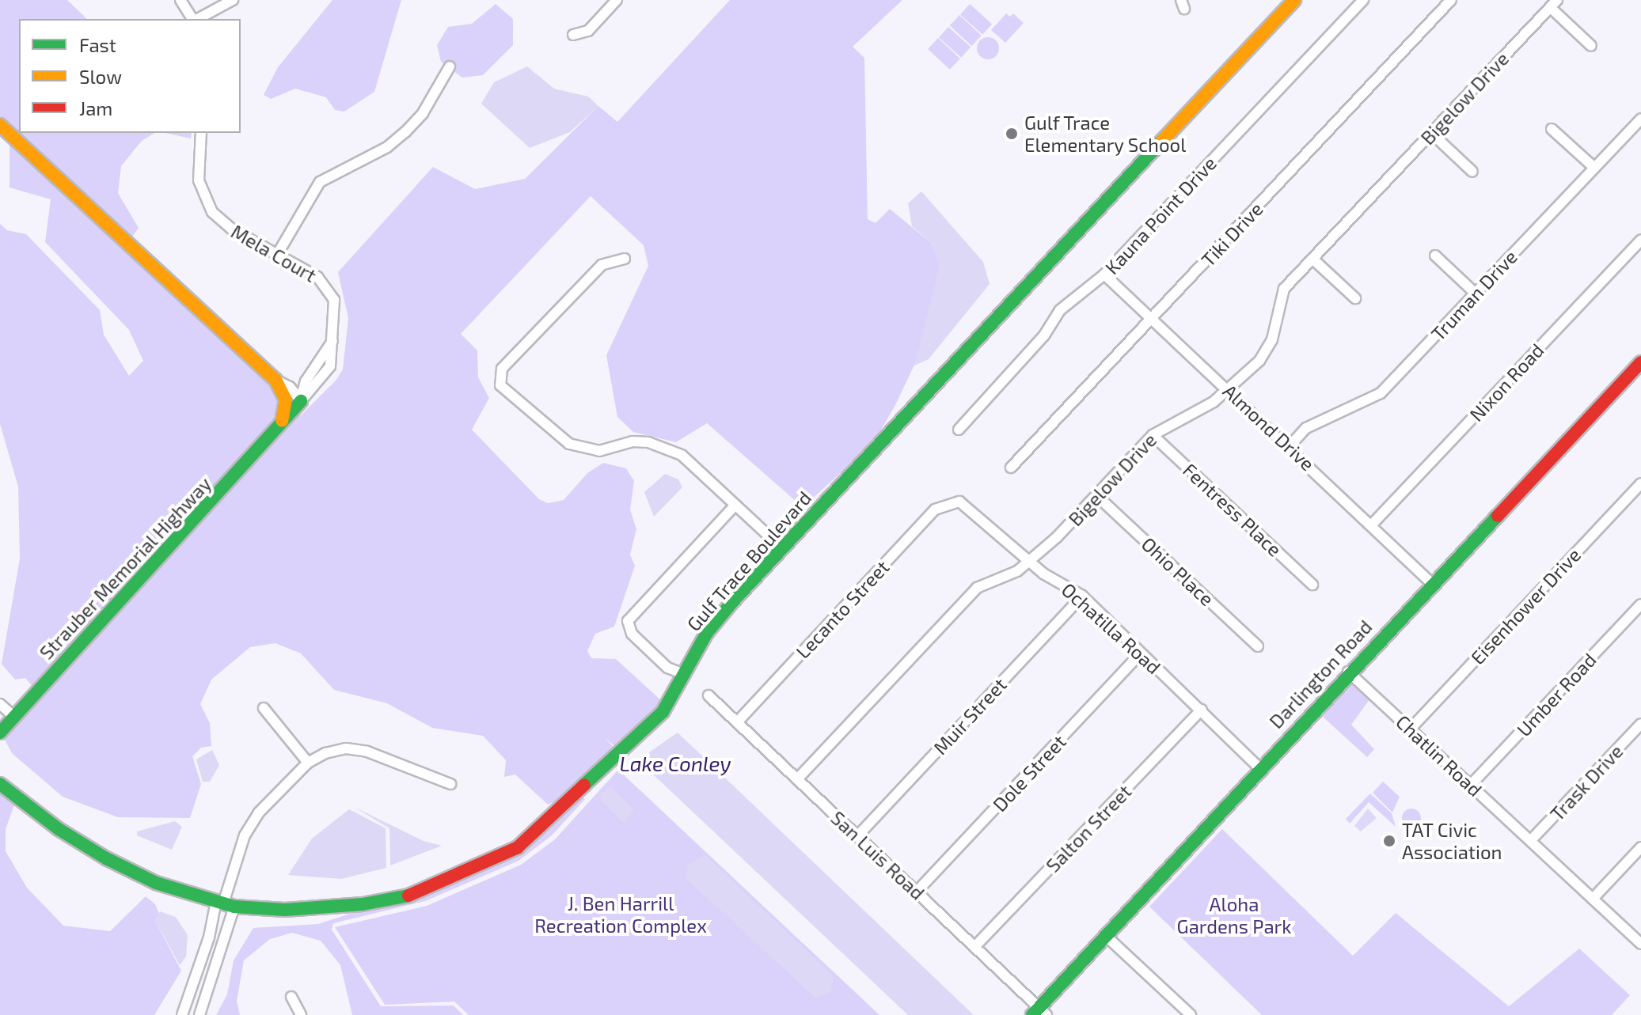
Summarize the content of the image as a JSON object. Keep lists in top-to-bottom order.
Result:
{
  "streets": {
    "street": [
      "Bigelow Drive",
      "Kauna Point Drive",
      "Tiki Drive",
      "Mela Court",
      "Truman Drive",
      "Nixon Road",
      "Almond Drive",
      "Fentress Place",
      "Gulf Trace Boulevard",
      "Strauber Memorial Highway",
      "Ohio Place",
      "Eisenhower Drive",
      "Lecanto Street",
      "Ochatilla Road",
      "Darlington Road",
      "Umber Road",
      "Muir Street",
      "Chatlin Road",
      "Dole Street",
      "Trask Drive",
      "Salton Street",
      "San Luis Road"
    ]
  },
  "crossings": [
    ["Bigelow Drive", "Almond Drive"],
    ["Bigelow Drive", "Fentress Place"],
    ["Bigelow Drive", "Ohio Place"],
    ["Bigelow Drive", "Ochatilla Road"],
    ["Bigelow Drive", "San Luis Road"],
    ["Kauna Point Drive", "Almond Drive"],
    ["Tiki Drive", "Almond Drive"],
    ["Mela Court", "Strauber Memorial Highway"],
    ["Truman Drive", "Almond Drive"],
    ["Nixon Road", "Almond Drive"],
    ["Almond Drive", "Darlington Road"],
    ["Eisenhower Drive", "Chatlin Road"],
    ["Lecanto Street", "Ochatilla Road"],
    ["Lecanto Street", "San Luis Road"],
    ["Ochatilla Road", "Darlington Road"],
    ["Ochatilla Road", "Muir Street"],
    ["Ochatilla Road", "Dole Street"],
    ["Ochatilla Road", "Salton Street"],
    ["Darlington Road", "Chatlin Road"],
    ["Darlington Road", "San Luis Road"],
    ["Umber Road", "Chatlin Road"],
    ["Muir Street", "San Luis Road"],
    ["Chatlin Road", "Trask Drive"],
    ["Dole Street", "San Luis Road"],
    ["Salton Street", "San Luis Road"]
  ],
  "water": ["Lake Conley"],
  "parks": ["J. Ben Harrill Recreation Complex", "Aloha Gardens Park"],
  "places": ["Gulf Trace Elementary School", "TAT Civic Association"],
  "legend": ["Fast", "Slow", "Jam"]
}
